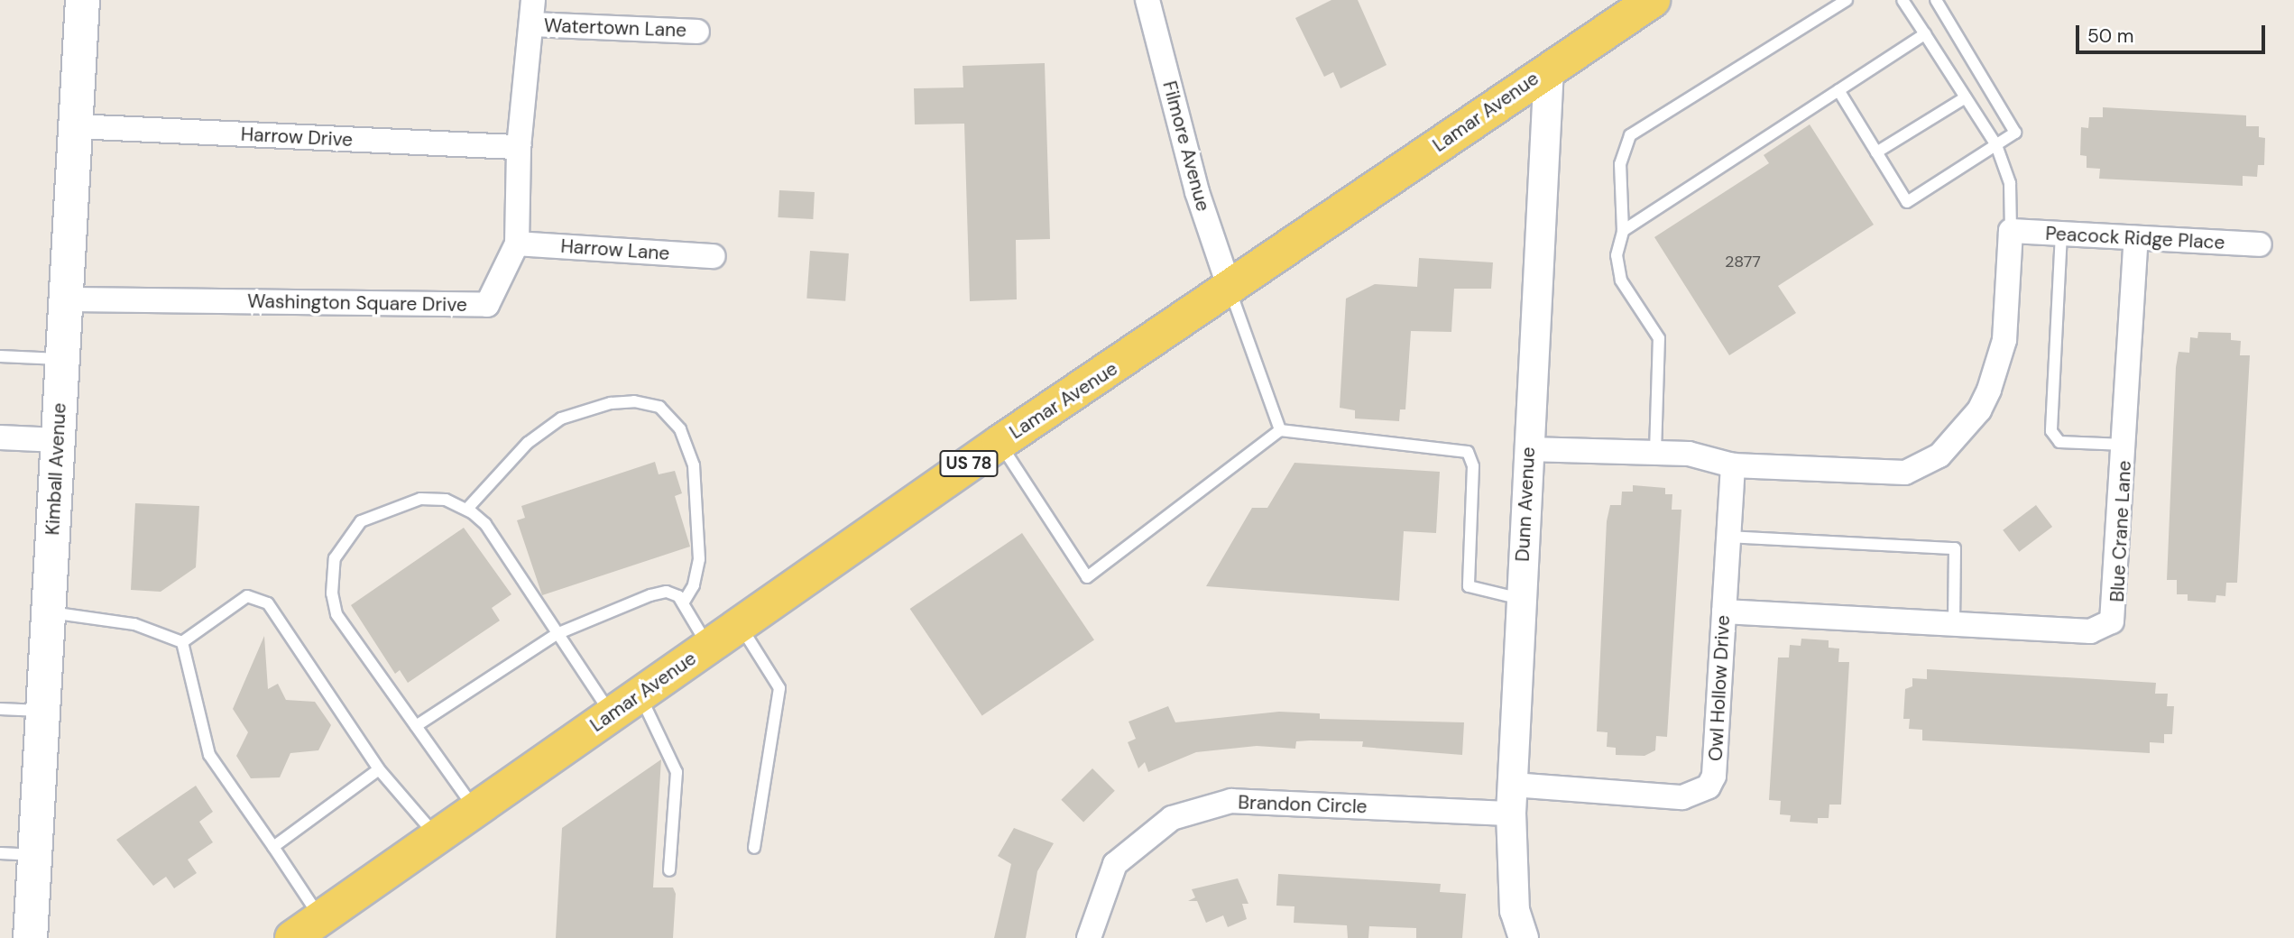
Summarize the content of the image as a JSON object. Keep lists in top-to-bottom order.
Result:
{
  "streets": {
    "main road": ["Lamar Avenue", "US 78", "Kimball Avenue"],
    "street": [
      "Watertown Lane",
      "Harrow Drive",
      "Filmore Avenue",
      "Peacock Ridge Place",
      "Harrow Lane",
      "Washington Square Drive",
      "Dunn Avenue",
      "Blue Crane Lane",
      "Owl Hollow Drive",
      "Brandon Circle"
    ]
  },
  "crossings": [
    ["Watertown Lane", "Washington Square Drive"],
    ["Lamar Avenue", "Filmore Avenue"],
    ["Lamar Avenue", "Dunn Avenue"],
    ["Harrow Drive", "Washington Square Drive"],
    ["Harrow Drive", "Kimball Avenue"],
    ["Peacock Ridge Place", "Blue Crane Lane"],
    ["Harrow Lane", "Washington Square Drive"],
    ["Washington Square Drive", "Kimball Avenue"],
    ["Dunn Avenue", "Owl Hollow Drive"],
    ["Dunn Avenue", "Brandon Circle"],
    ["Blue Crane Lane", "Owl Hollow Drive"]
  ],
  "house_numbers": ["2877"],
  "scale_bar": "50 m"
}
